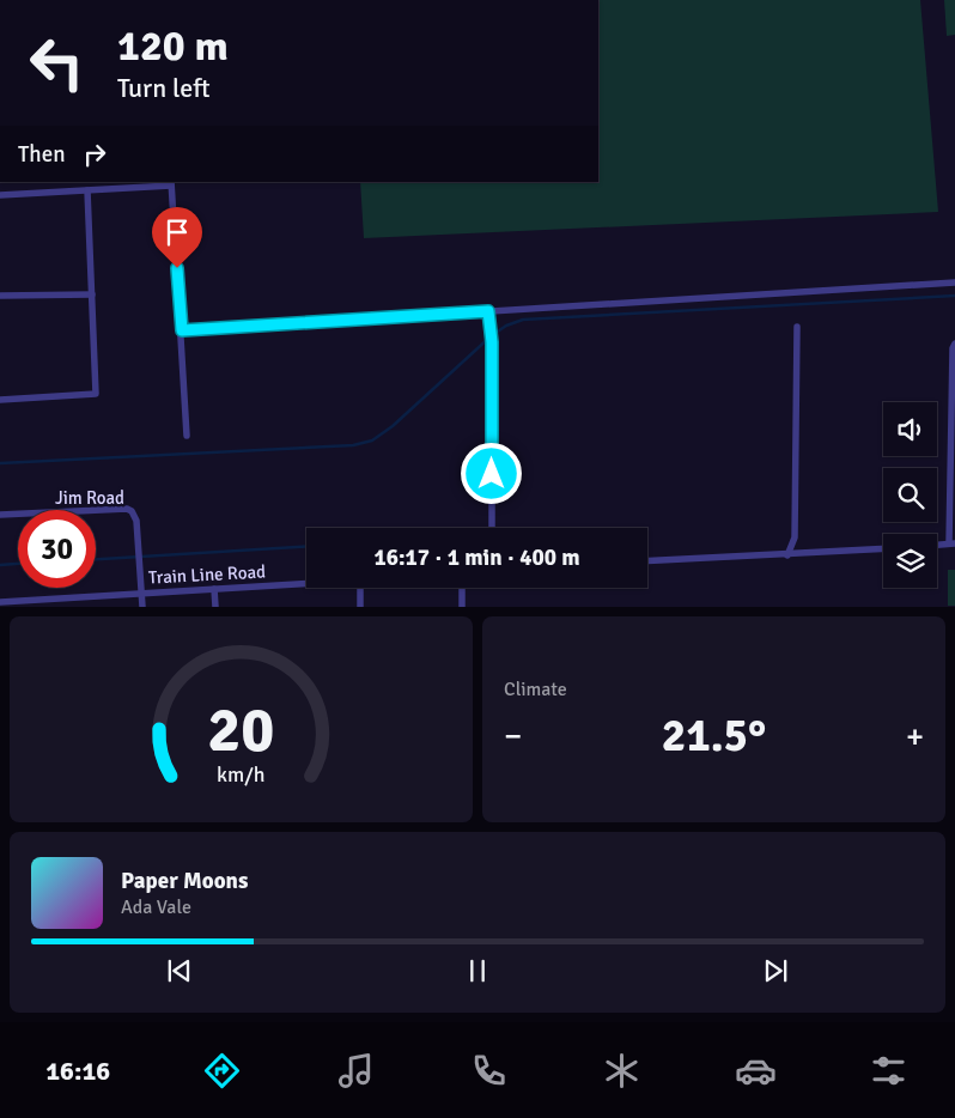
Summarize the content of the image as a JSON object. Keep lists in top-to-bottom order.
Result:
{
  "streets": {
    "street": ["Jim Road", "Train Line Road"]
  },
  "crossings": [
    ["Jim Road", "Train Line Road"]
  ],
  "page": {
    "turn": ["120 m", "Turn left"],
    "then": "Then",
    "limit": "30",
    "trip": "16:17 · 1 min · 400 m",
    "tile": "Climate",
    "heat": ["−", "21.5°", "+"],
    "song": ["Paper Moons", "Ada Vale"],
    "tabs": "16:16",
    "gauge": ["20", "km/h"]
  }
}
